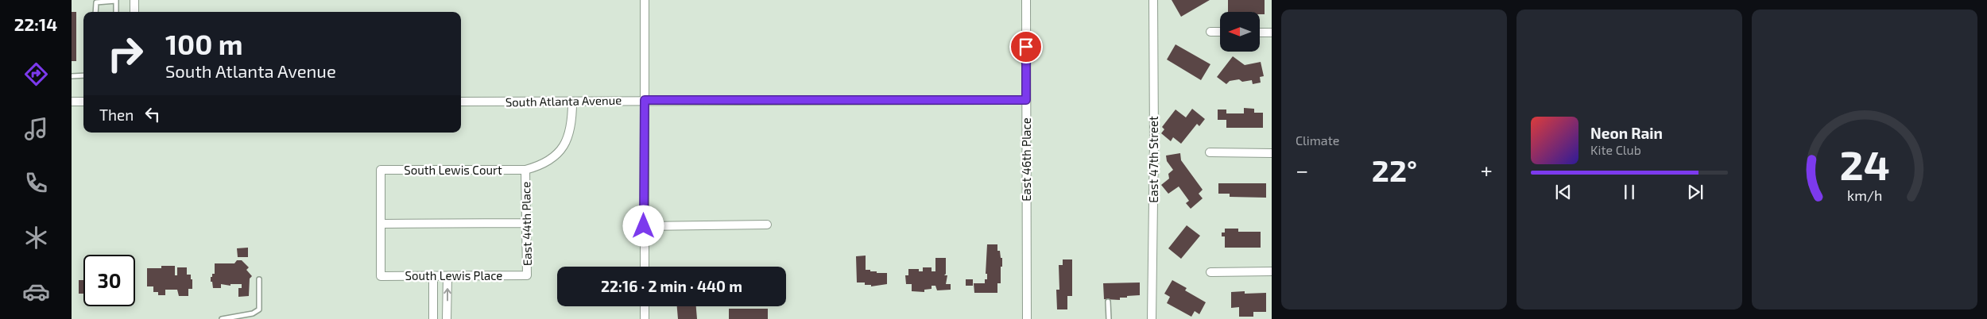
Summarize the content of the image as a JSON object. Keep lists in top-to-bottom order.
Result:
{
  "streets": {
    "street": [
      "South Atlanta Avenue",
      "East 46th Place",
      "East 47th Street",
      "South Lewis Court",
      "East 44th Place",
      "South Lewis Place"
    ]
  },
  "crossings": [
    ["South Atlanta Avenue", "East 46th Place"],
    ["South Atlanta Avenue", "East 44th Place"],
    ["South Lewis Court", "East 44th Place"],
    ["South Lewis Court", "South Lewis Place"],
    ["East 44th Place", "South Lewis Place"]
  ],
  "north": "left",
  "page": {
    "tabs": "22:14",
    "tile": "Climate",
    "turn": ["100 m", "South Atlanta Avenue"],
    "then": "Then",
    "song": ["Neon Rain", "Kite Club"],
    "heat": ["−", "22°", "+"],
    "limit": "30",
    "trip": "22:16 · 2 min · 440 m",
    "gauge": ["24", "km/h"]
  }
}
